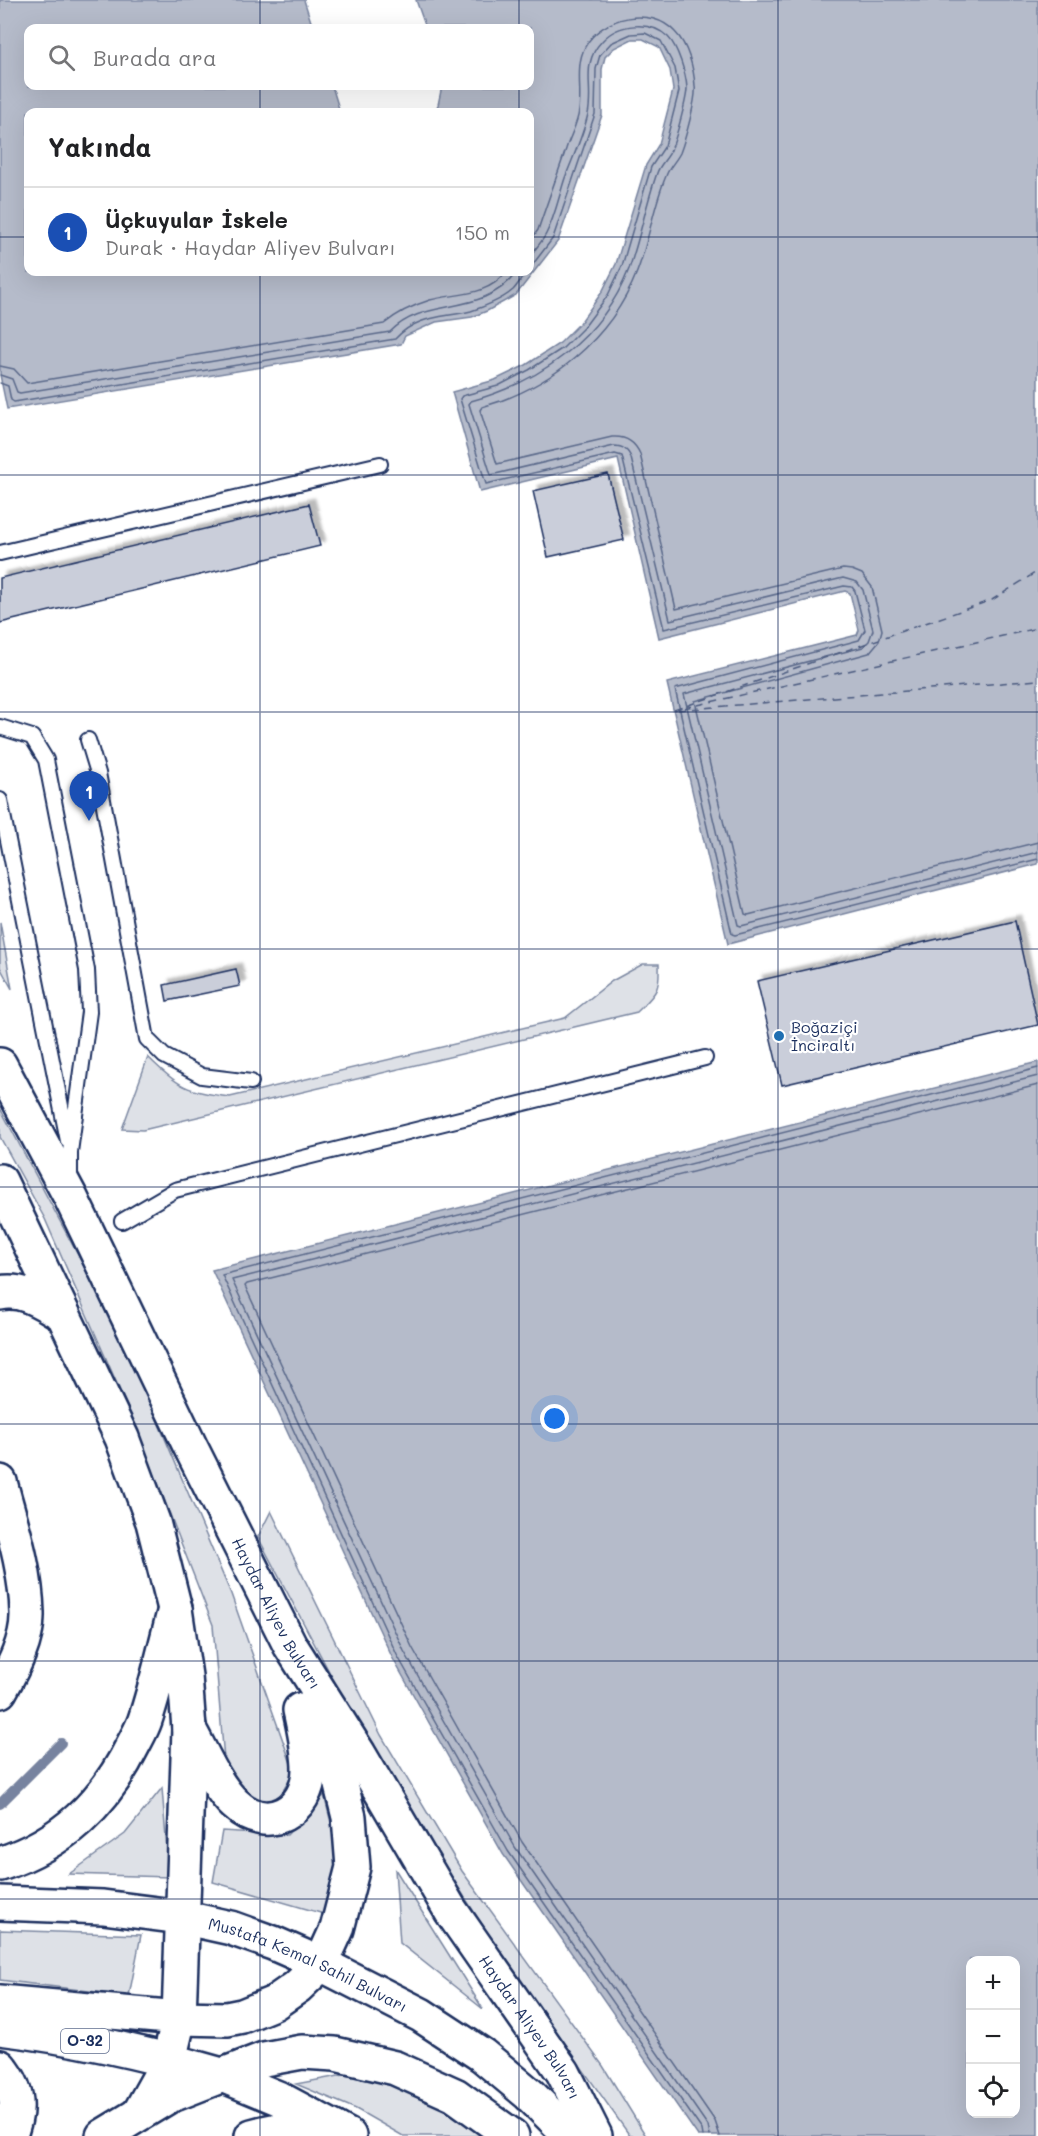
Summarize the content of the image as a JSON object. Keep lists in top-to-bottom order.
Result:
{
  "streets": {
    "main road": ["Haydar Aliyev Bulvarı", "Mustafa Kemal Sahil Bulvarı", "O-32"]
  },
  "places": ["Boğaziçi İnciraltı"],
  "page": {
    "search": "Burada ara",
    "heading": "Yakında",
    "list": [
      {
        "mark": "1",
        "name": "Üçkuyular İskele",
        "note": "Durak · Haydar Aliyev Bulvarı",
        "value": "150 m"
      }
    ],
    "pins": "1",
    "map_buttons": ["+", "−"]
  }
}
